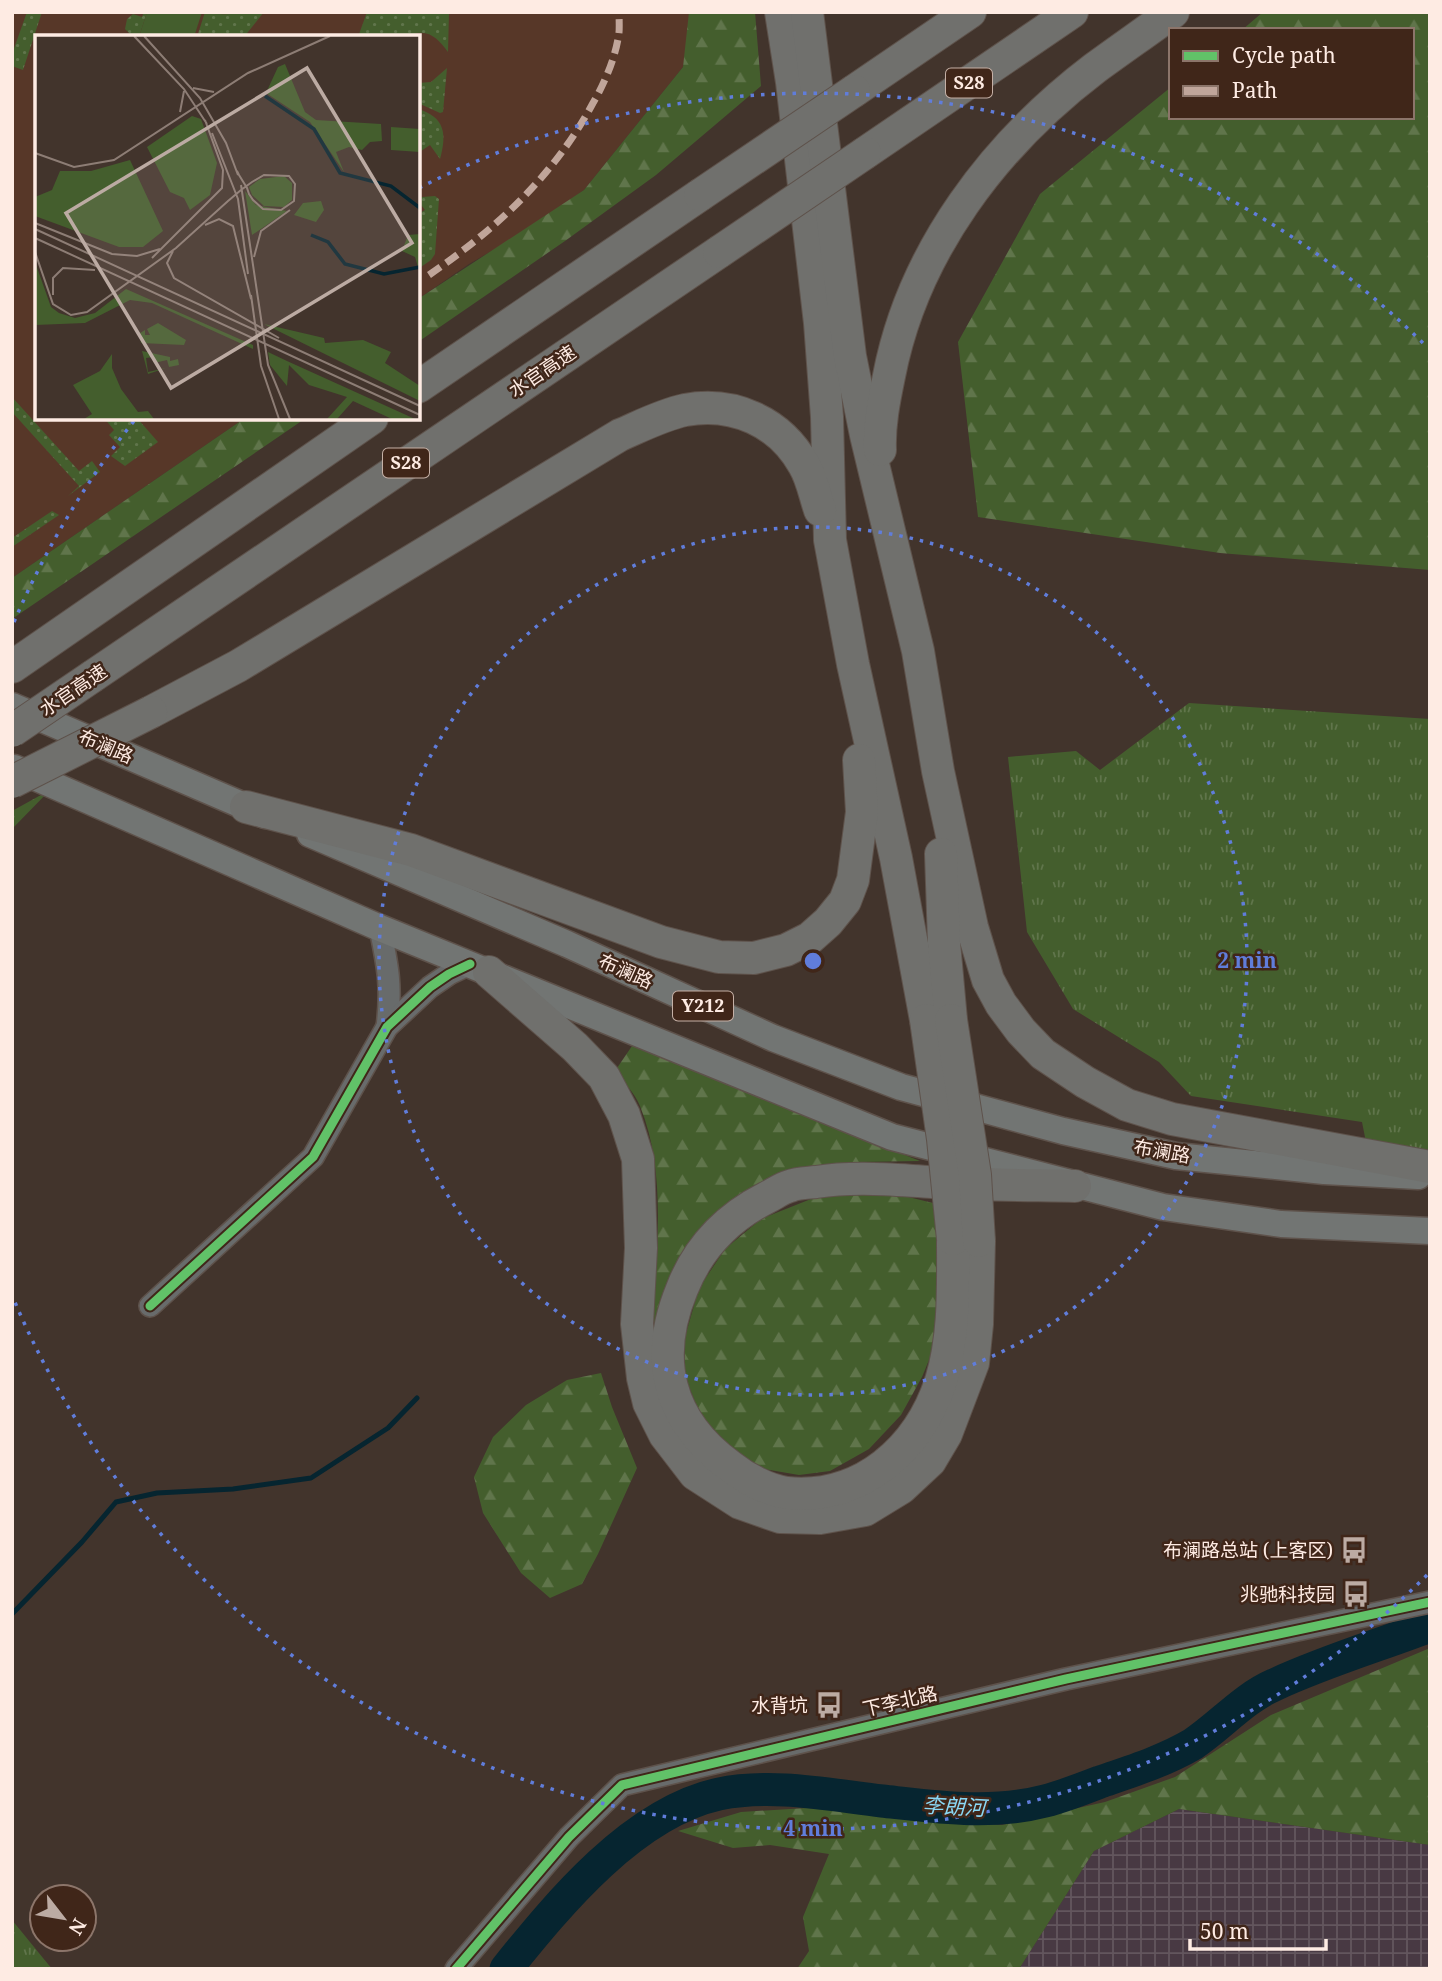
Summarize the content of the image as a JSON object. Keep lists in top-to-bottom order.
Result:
{
  "streets": {
    "highway": ["S28", "水官高速"],
    "main road": ["布澜路", "Y212"],
    "street": ["下李北路"]
  },
  "water": ["李朗河"],
  "places": {
    "bus stop": ["布澜路总站 (上客区)", "兆驰科技园", "水背坑"]
  },
  "legend": ["Cycle path", "Path"],
  "scale_bar": "50 m",
  "north": "bottom right",
  "rings": ["2 min", "4 min"]
}
